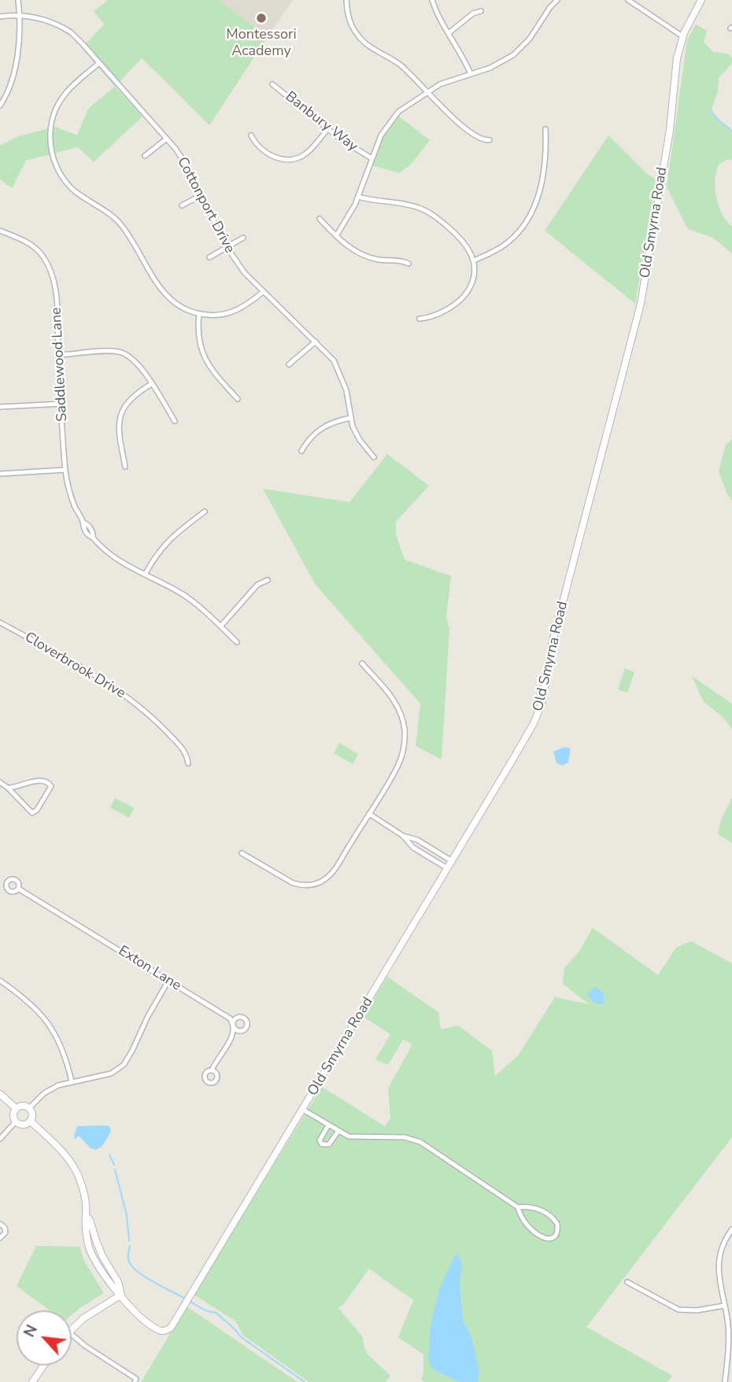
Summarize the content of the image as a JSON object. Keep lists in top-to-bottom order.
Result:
{
  "streets": {
    "street": [
      "Banbury Way",
      "Cottonport Drive",
      "Old Smyrna Road",
      "Saddlewood Lane",
      "Cloverbrook Drive",
      "Exton Lane"
    ]
  },
  "places": ["Montessori Academy"],
  "north": "top left"
}
